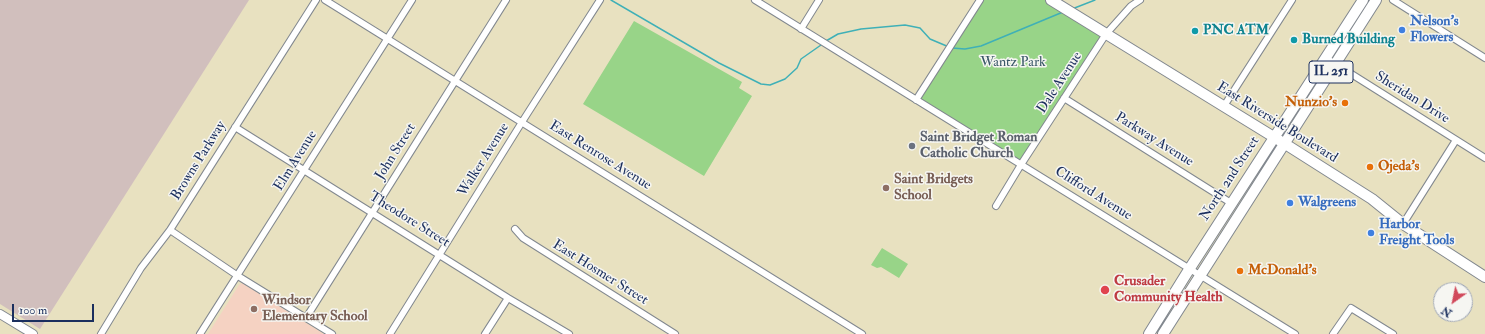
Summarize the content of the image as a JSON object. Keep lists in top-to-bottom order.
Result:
{
  "streets": {
    "main road": ["IL 251", "East Riverside Boulevard", "North 2nd Street"],
    "street": [
      "Dale Avenue",
      "Sheridan Drive",
      "Parkway Avenue",
      "John Street",
      "East Renrose Avenue",
      "Walker Avenue",
      "Browns Parkway",
      "Elm Avenue",
      "Clifford Avenue",
      "Theodore Street",
      "East Hosmer Street"
    ]
  },
  "crossings": [
    ["Dale Avenue", "East Riverside Boulevard"],
    ["Dale Avenue", "Parkway Avenue"],
    ["Dale Avenue", "Clifford Avenue"],
    ["Sheridan Drive", "North 2nd Street"],
    ["East Riverside Boulevard", "North 2nd Street"],
    ["Parkway Avenue", "North 2nd Street"],
    ["John Street", "East Renrose Avenue"],
    ["John Street", "Theodore Street"],
    ["East Renrose Avenue", "Walker Avenue"],
    ["East Renrose Avenue", "Elm Avenue"],
    ["Walker Avenue", "Theodore Street"],
    ["Browns Parkway", "Theodore Street"],
    ["Elm Avenue", "Theodore Street"],
    ["North 2nd Street", "Clifford Avenue"]
  ],
  "parks": ["Wantz Park"],
  "places": [
    "Nelson's Flowers",
    "PNC ATM",
    "Burned Building",
    "Nunzio's",
    "Saint Bridget Roman Catholic Church",
    "Ojeda's",
    "Saint Bridgets School",
    "Walgreens",
    "Harbor Freight Tools",
    "McDonald's",
    "Crusader Community Health",
    "Windsor Elementary School"
  ],
  "scale_bar": "100 m",
  "north": "bottom left"
}
